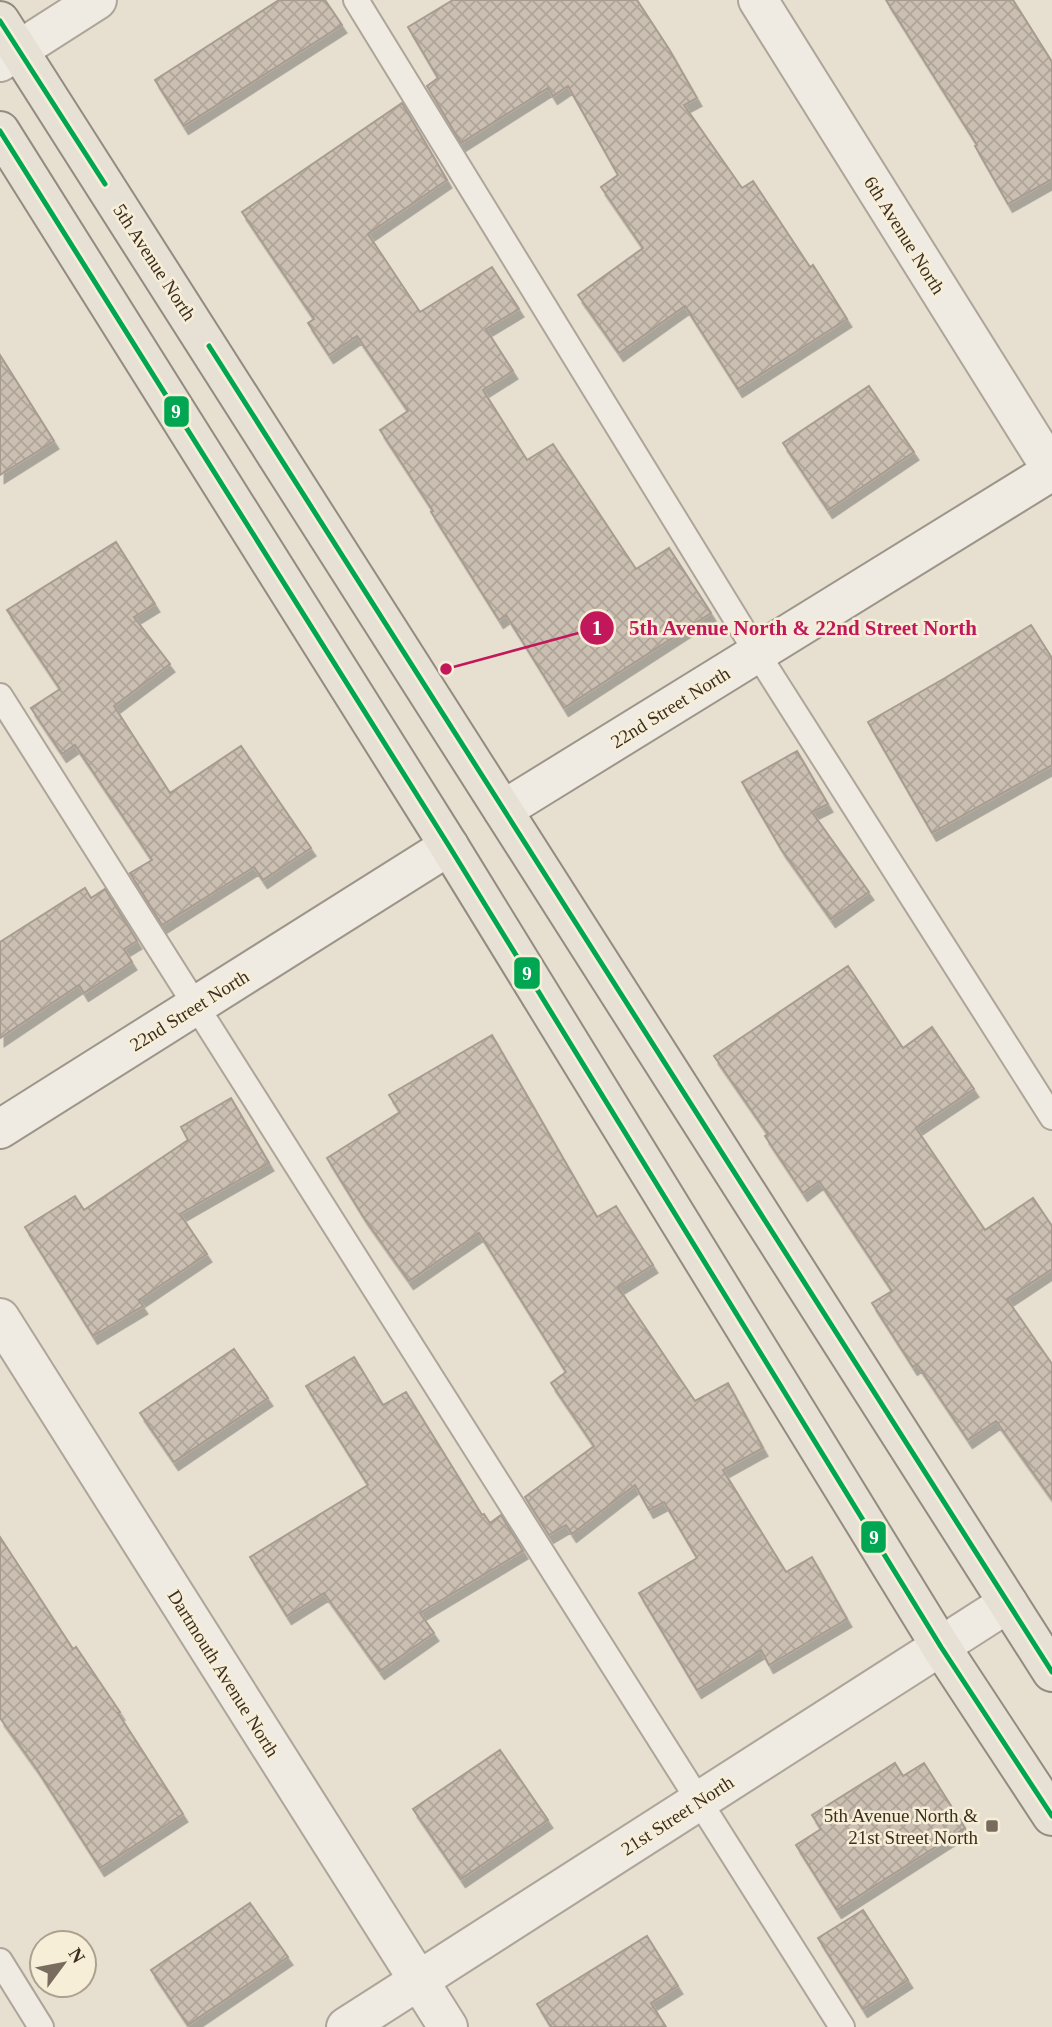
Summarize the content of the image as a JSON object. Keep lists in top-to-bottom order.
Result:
{
  "streets": {
    "main road": ["5th Avenue North"],
    "street": [
      "6th Avenue North",
      "22nd Street North",
      "Dartmouth Avenue North",
      "21st Street North"
    ]
  },
  "crossings": [
    ["6th Avenue North", "22nd Street North"],
    ["5th Avenue North", "22nd Street North"],
    ["5th Avenue North", "21st Street North"],
    ["Dartmouth Avenue North", "21st Street North"]
  ],
  "places": {
    "other": ["5th Avenue North & 22nd Street North"],
    "transit": ["5th Avenue North & 21st Street North"]
  },
  "lines": ["transit line 9"],
  "north": "top right"
}
